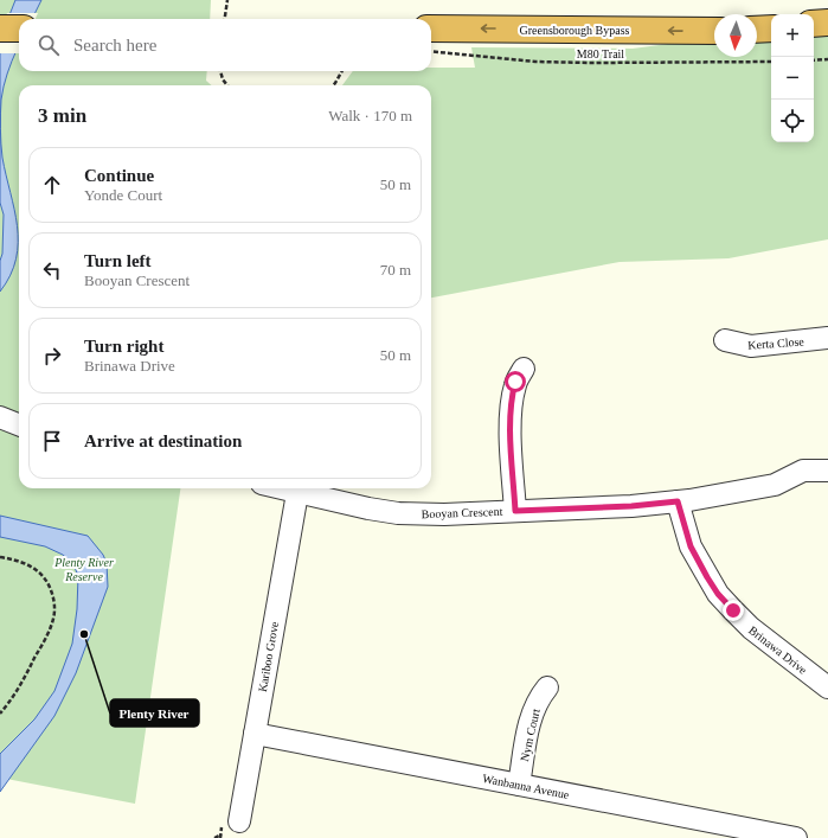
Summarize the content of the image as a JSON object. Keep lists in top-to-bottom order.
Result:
{
  "streets": {
    "highway": ["Greensborough Bypass"],
    "street": [
      "Kerta Close",
      "Booyan Crescent",
      "Brinawa Drive",
      "Kariboo Grove",
      "Nym Court",
      "Wanbanna Avenue"
    ],
    "path": ["M80 Trail"]
  },
  "crossings": [
    ["Booyan Crescent", "Brinawa Drive"],
    ["Booyan Crescent", "Kariboo Grove"],
    ["Kariboo Grove", "Wanbanna Avenue"],
    ["Nym Court", "Wanbanna Avenue"]
  ],
  "one_way": ["Greensborough Bypass"],
  "parks": ["Plenty River Reserve"],
  "places": ["Plenty River"],
  "north": "bottom",
  "page": {
    "map_buttons": ["+", "−"],
    "search": "Search here",
    "heading": ["3 min", "Walk · 170 m"],
    "list": [
      ["Continue", "Yonde Court", "50 m"],
      ["Turn left", "Booyan Crescent", "70 m"],
      ["Turn right", "Brinawa Drive", "50 m"],
      "Arrive at destination"
    ]
  }
}
